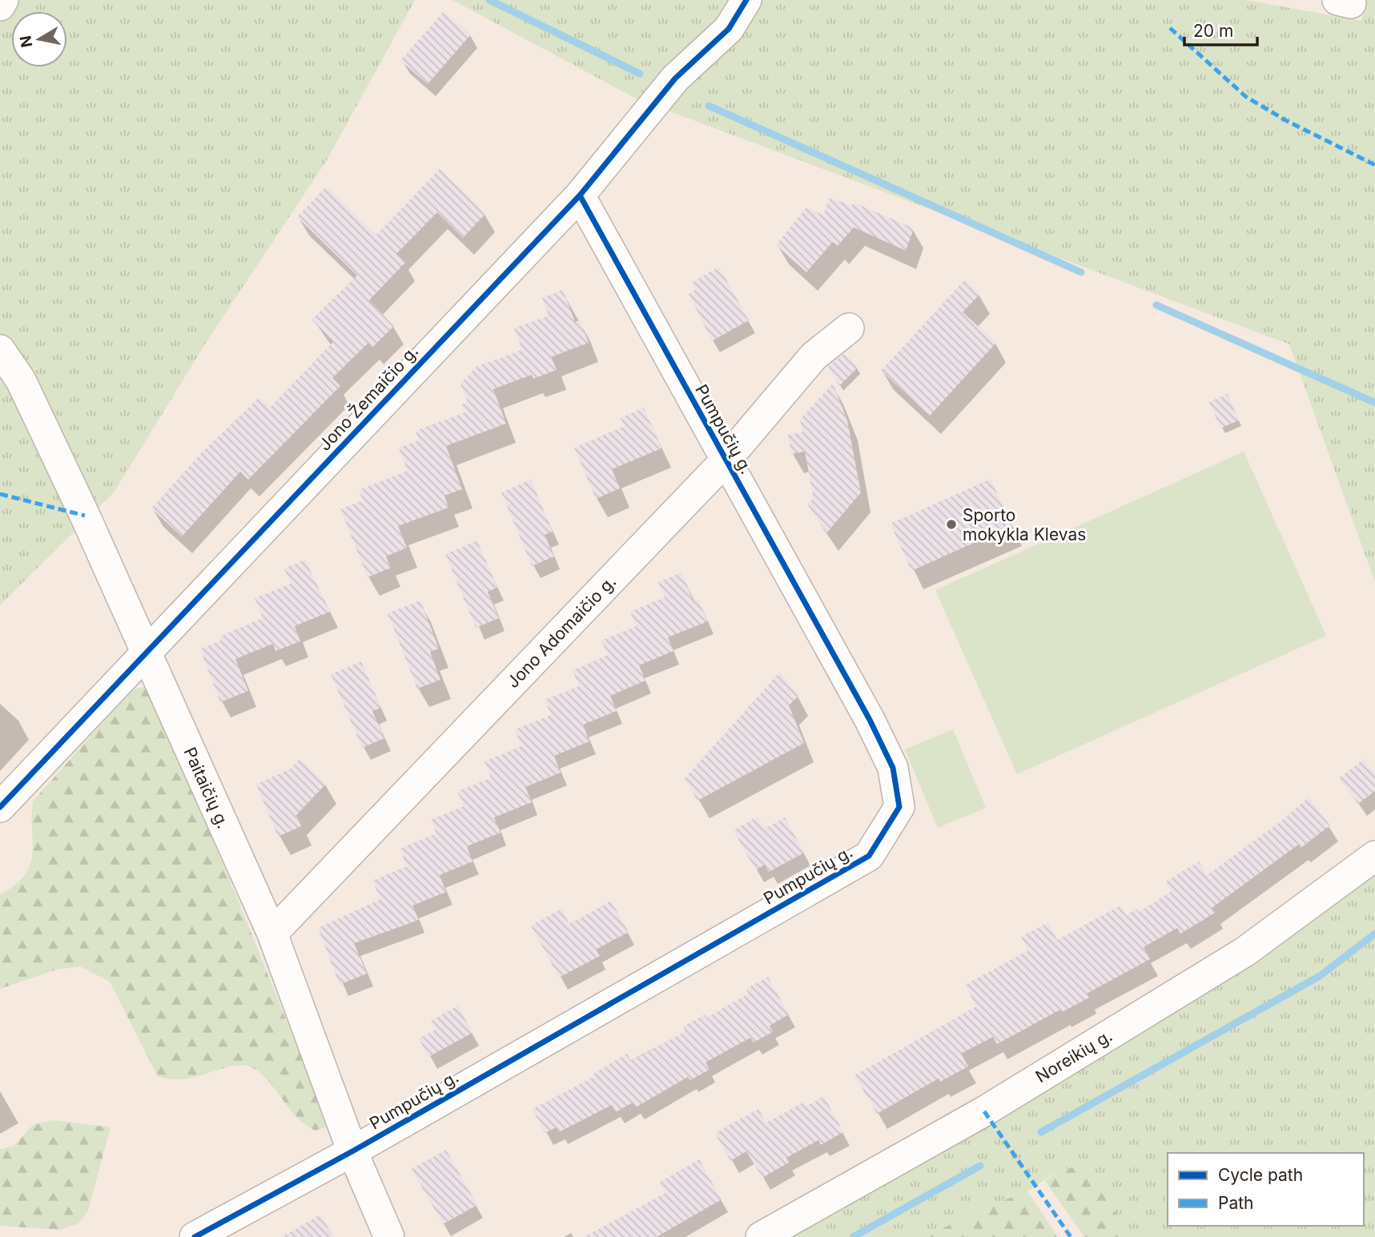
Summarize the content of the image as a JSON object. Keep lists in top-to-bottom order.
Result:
{
  "streets": {
    "street": [
      "Jono Žemaičio g.",
      "Pumpučių g.",
      "Jono Adomaičio g.",
      "Paitaičių g.",
      "Noreikių g."
    ]
  },
  "crossings": [
    ["Jono Žemaičio g.", "Pumpučių g."],
    ["Jono Žemaičio g.", "Paitaičių g."],
    ["Pumpučių g.", "Jono Adomaičio g."],
    ["Pumpučių g.", "Paitaičių g."],
    ["Jono Adomaičio g.", "Paitaičių g."]
  ],
  "places": ["Sporto mokykla Klevas"],
  "legend": ["Cycle path", "Path"],
  "scale_bar": "20 m",
  "north": "left"
}
